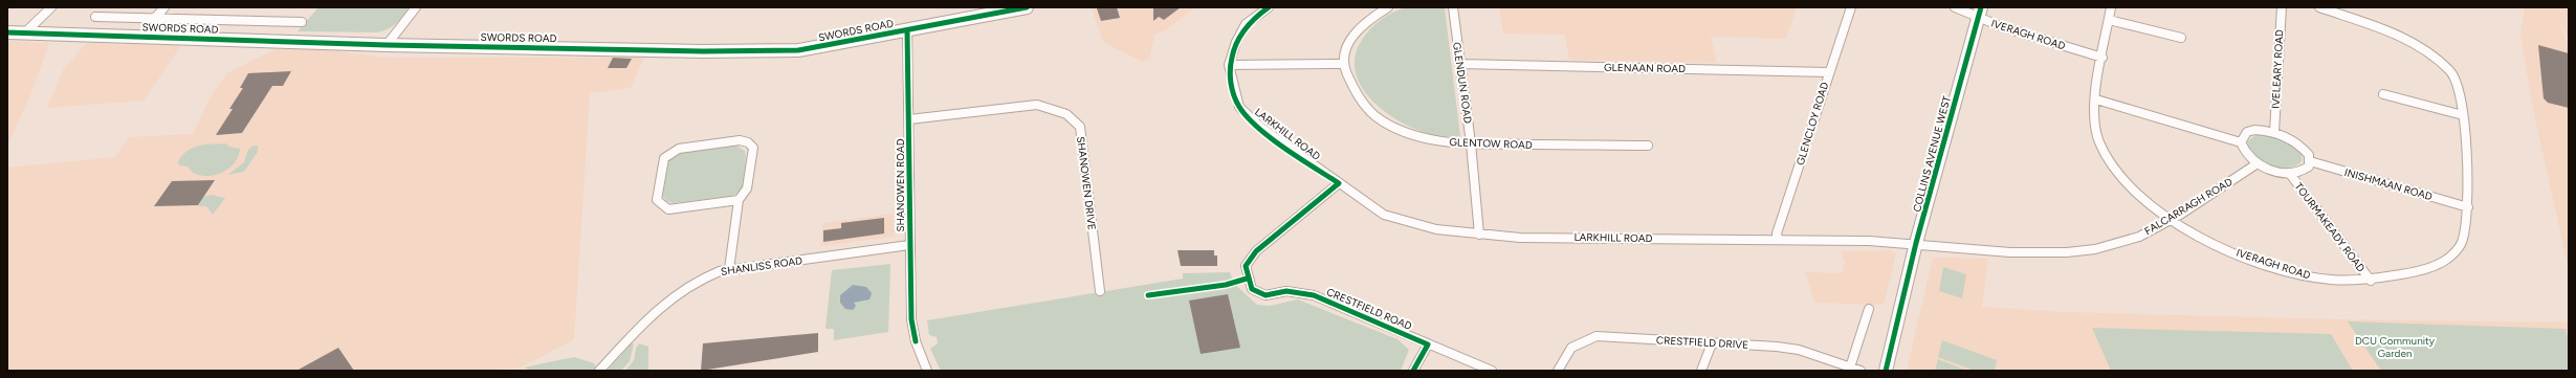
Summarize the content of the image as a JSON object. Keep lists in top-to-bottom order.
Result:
{
  "streets": {
    "main road": ["SWORDS ROAD", "COLLINS AVENUE WEST"],
    "street": [
      "IVERAGH ROAD",
      "GLENAAN ROAD",
      "IVELEARY ROAD",
      "GLENDUN ROAD",
      "GLENCLOY ROAD",
      "LARKHILL ROAD",
      "GLENTOW ROAD",
      "SHANOWEN DRIVE",
      "INISHMAAN ROAD",
      "SHANOWEN ROAD",
      "FALCARRAGH ROAD",
      "TOURMAKEADY ROAD",
      "SHANLISS ROAD",
      "CRESTFIELD ROAD",
      "CRESTFIELD DRIVE"
    ]
  },
  "crossings": [
    ["SWORDS ROAD", "SHANOWEN ROAD"],
    ["IVERAGH ROAD", "COLLINS AVENUE WEST"],
    ["IVERAGH ROAD", "INISHMAAN ROAD"],
    ["IVERAGH ROAD", "FALCARRAGH ROAD"],
    ["IVERAGH ROAD", "TOURMAKEADY ROAD"],
    ["GLENAAN ROAD", "GLENDUN ROAD"],
    ["GLENAAN ROAD", "GLENCLOY ROAD"],
    ["GLENDUN ROAD", "LARKHILL ROAD"],
    ["GLENDUN ROAD", "GLENTOW ROAD"],
    ["GLENCLOY ROAD", "LARKHILL ROAD"],
    ["LARKHILL ROAD", "COLLINS AVENUE WEST"],
    ["LARKHILL ROAD", "FALCARRAGH ROAD"],
    ["LARKHILL ROAD", "CRESTFIELD ROAD"],
    ["COLLINS AVENUE WEST", "FALCARRAGH ROAD"],
    ["SHANOWEN DRIVE", "SHANOWEN ROAD"],
    ["SHANOWEN ROAD", "SHANLISS ROAD"]
  ],
  "parks": ["DCU Community Garden"]
}
